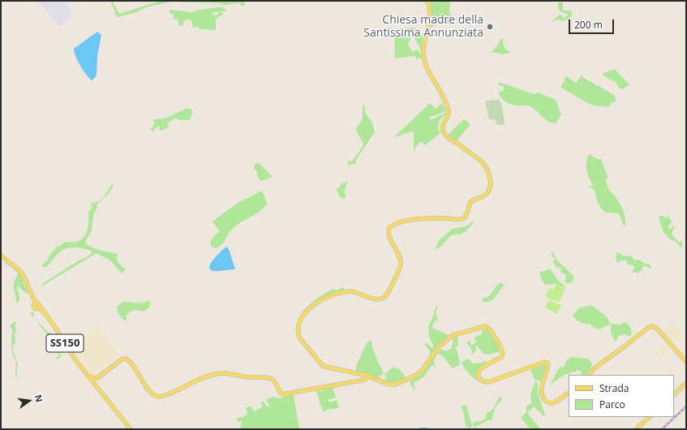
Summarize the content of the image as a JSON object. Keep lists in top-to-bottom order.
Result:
{
  "streets": {
    "main road": ["SS150"]
  },
  "places": ["Chiesa madre della Santissima Annunziata"],
  "legend": ["Strada", "Parco"],
  "scale_bar": "200 m",
  "north": "right"
}
